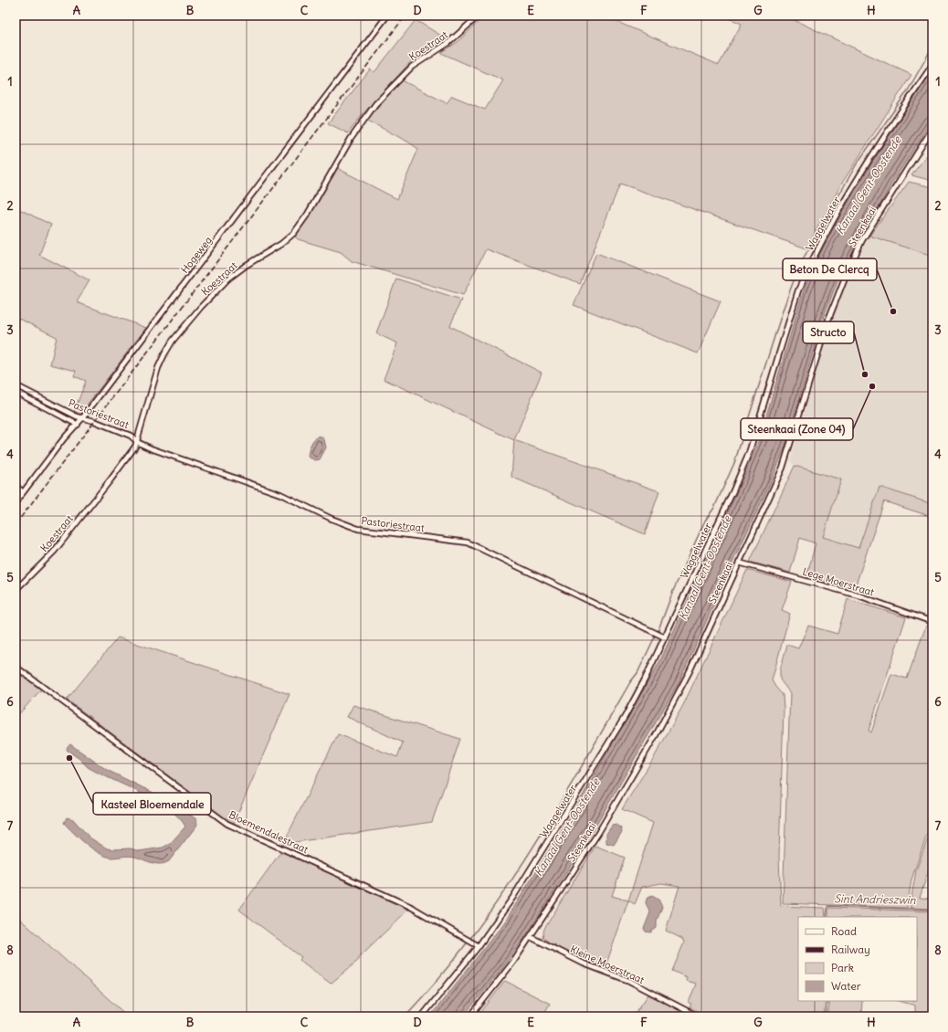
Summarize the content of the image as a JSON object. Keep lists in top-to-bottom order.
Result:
{
  "streets": {
    "street": [
      "Koestraat",
      "Waggelwater",
      "Steenkaai",
      "Hogeweg",
      "Pastoriestraat",
      "Lege Moerstraat",
      "Bloemendalestraat",
      "Kleine Moerstraat"
    ]
  },
  "crossings": [
    ["Koestraat", "Pastoriestraat"],
    ["Waggelwater", "Pastoriestraat"],
    ["Waggelwater", "Bloemendalestraat"],
    ["Steenkaai", "Lege Moerstraat"],
    ["Steenkaai", "Kleine Moerstraat"],
    ["Hogeweg", "Pastoriestraat"]
  ],
  "water": ["Kanaal Gent-Oostende", "Sint Andrieszwin"],
  "places": [
    "Beton De Clercq",
    "Structo",
    "Steenkaai (Zone 04)",
    "Kasteel Bloemendale"
  ],
  "legend": [
    "Road",
    "Railway",
    "Park",
    "Water"
  ],
  "grid": {
    "columns": [
      "A",
      "B",
      "C",
      "D",
      "E",
      "F",
      "G",
      "H"
    ],
    "rows": [
      "1",
      "2",
      "3",
      "4",
      "5",
      "6",
      "7",
      "8"
    ]
  }
}
